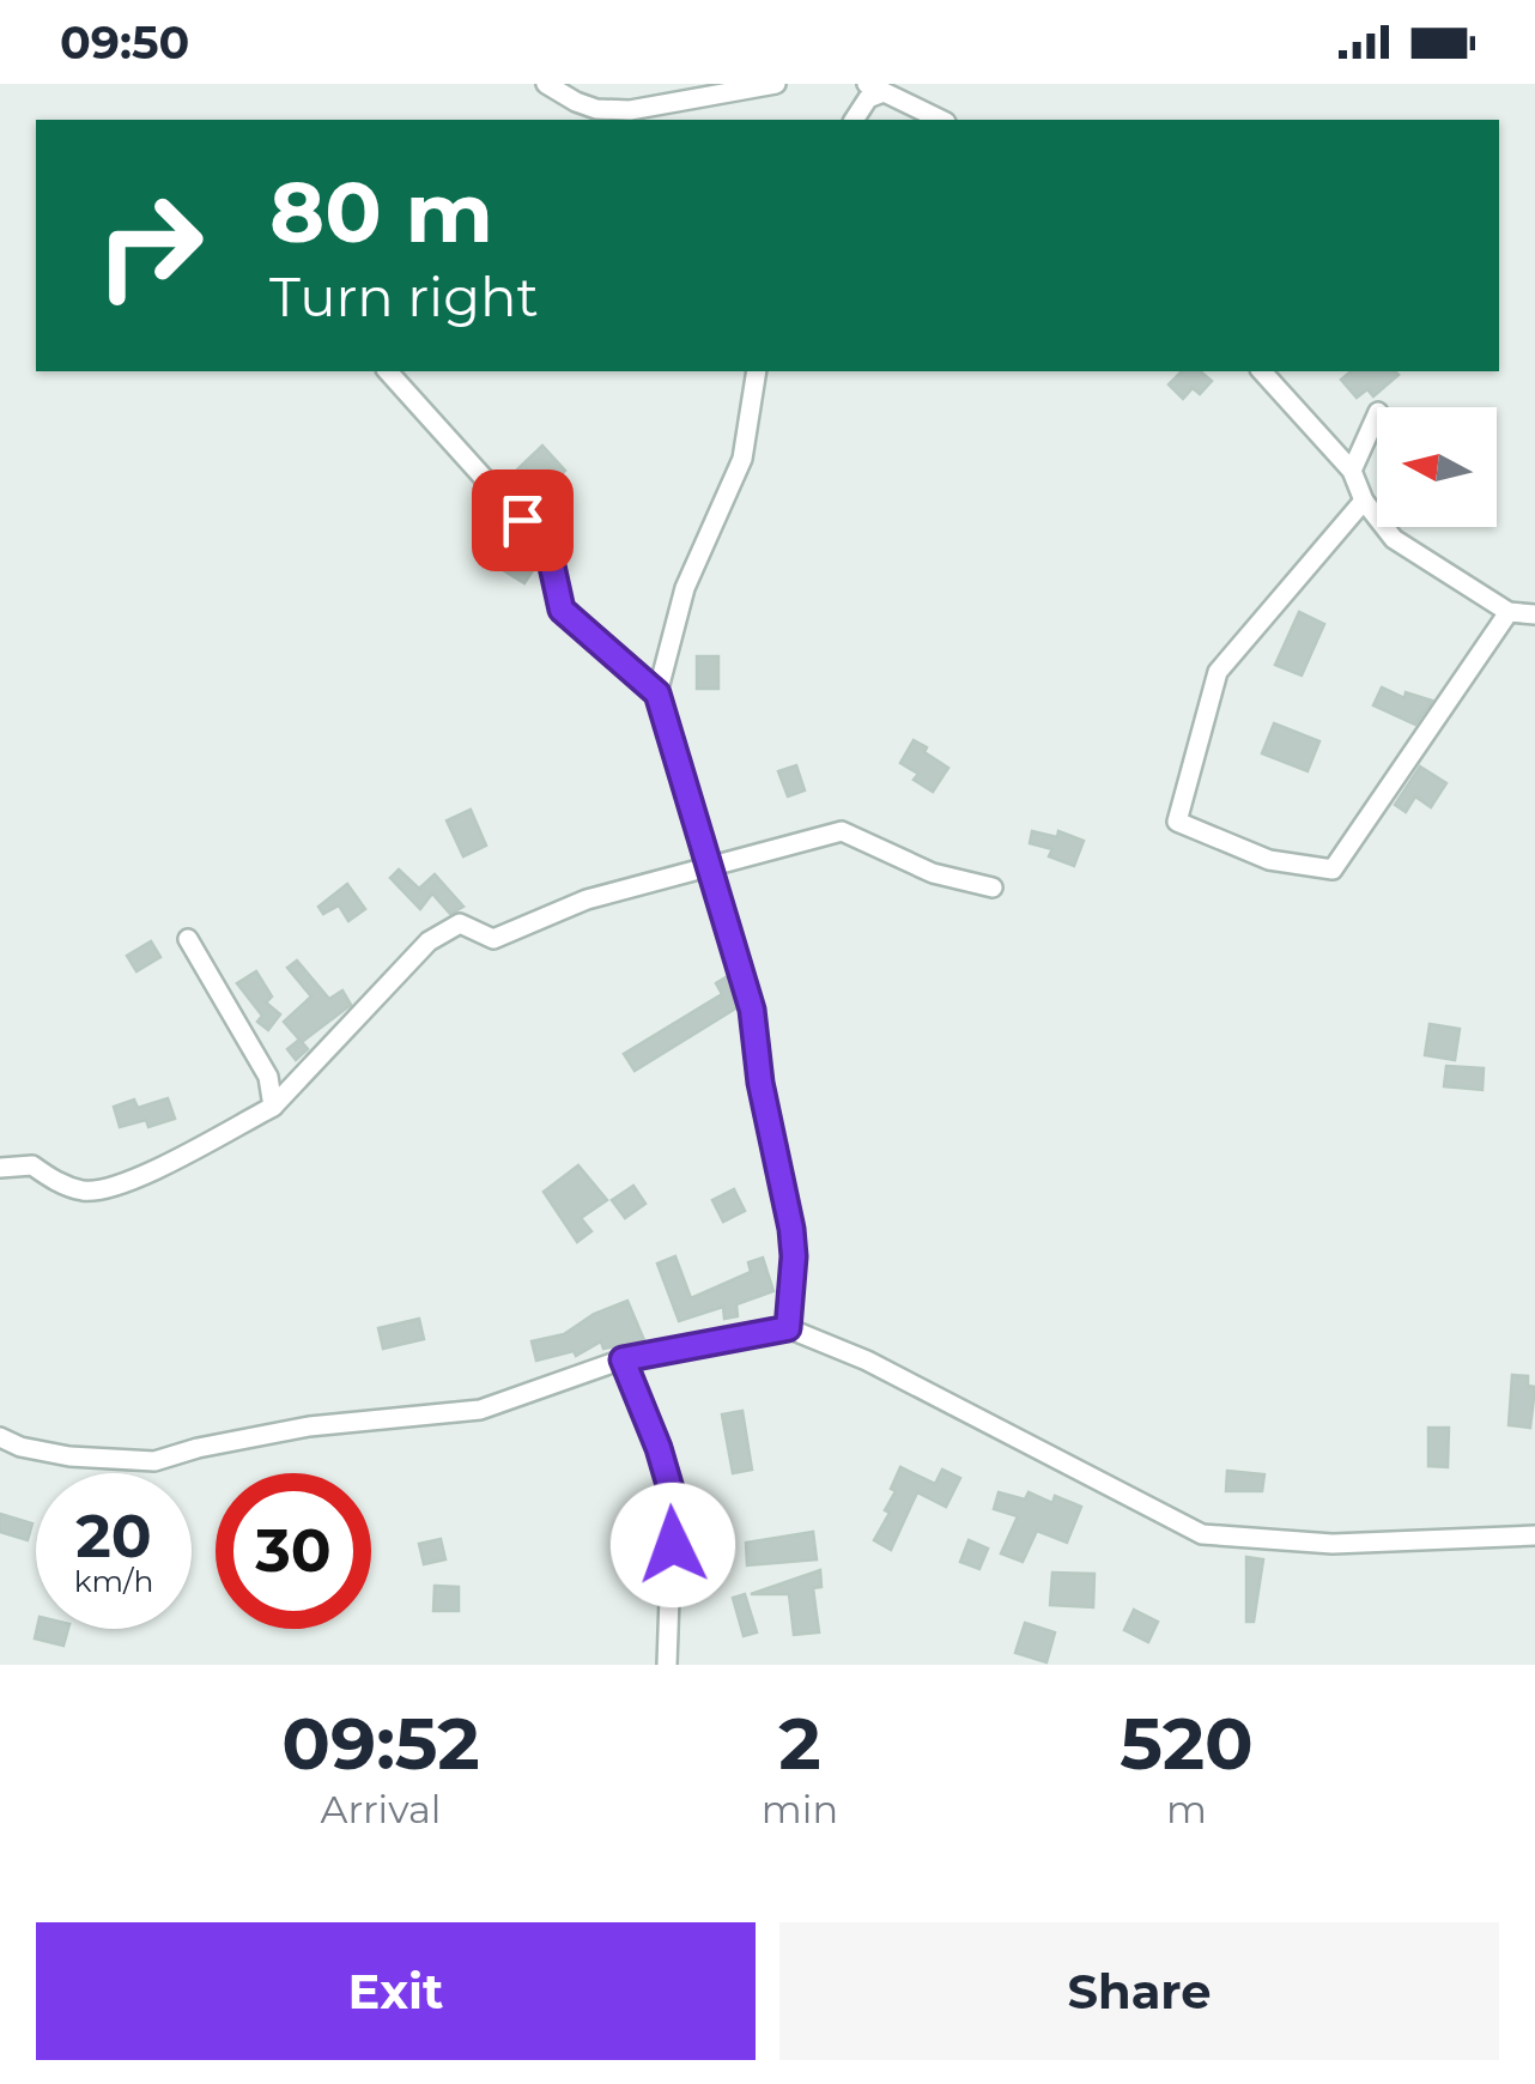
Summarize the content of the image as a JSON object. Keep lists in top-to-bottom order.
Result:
{
  "north": "left",
  "page": {
    "status": "09:50",
    "turn": ["80 m", "Turn right"],
    "speed": "20 km/h",
    "limit": "30",
    "eta": [
      "09:52",
      "Arrival",
      "2",
      "min",
      "520",
      "m"
    ],
    "buttons": ["Exit", "Share"]
  }
}
